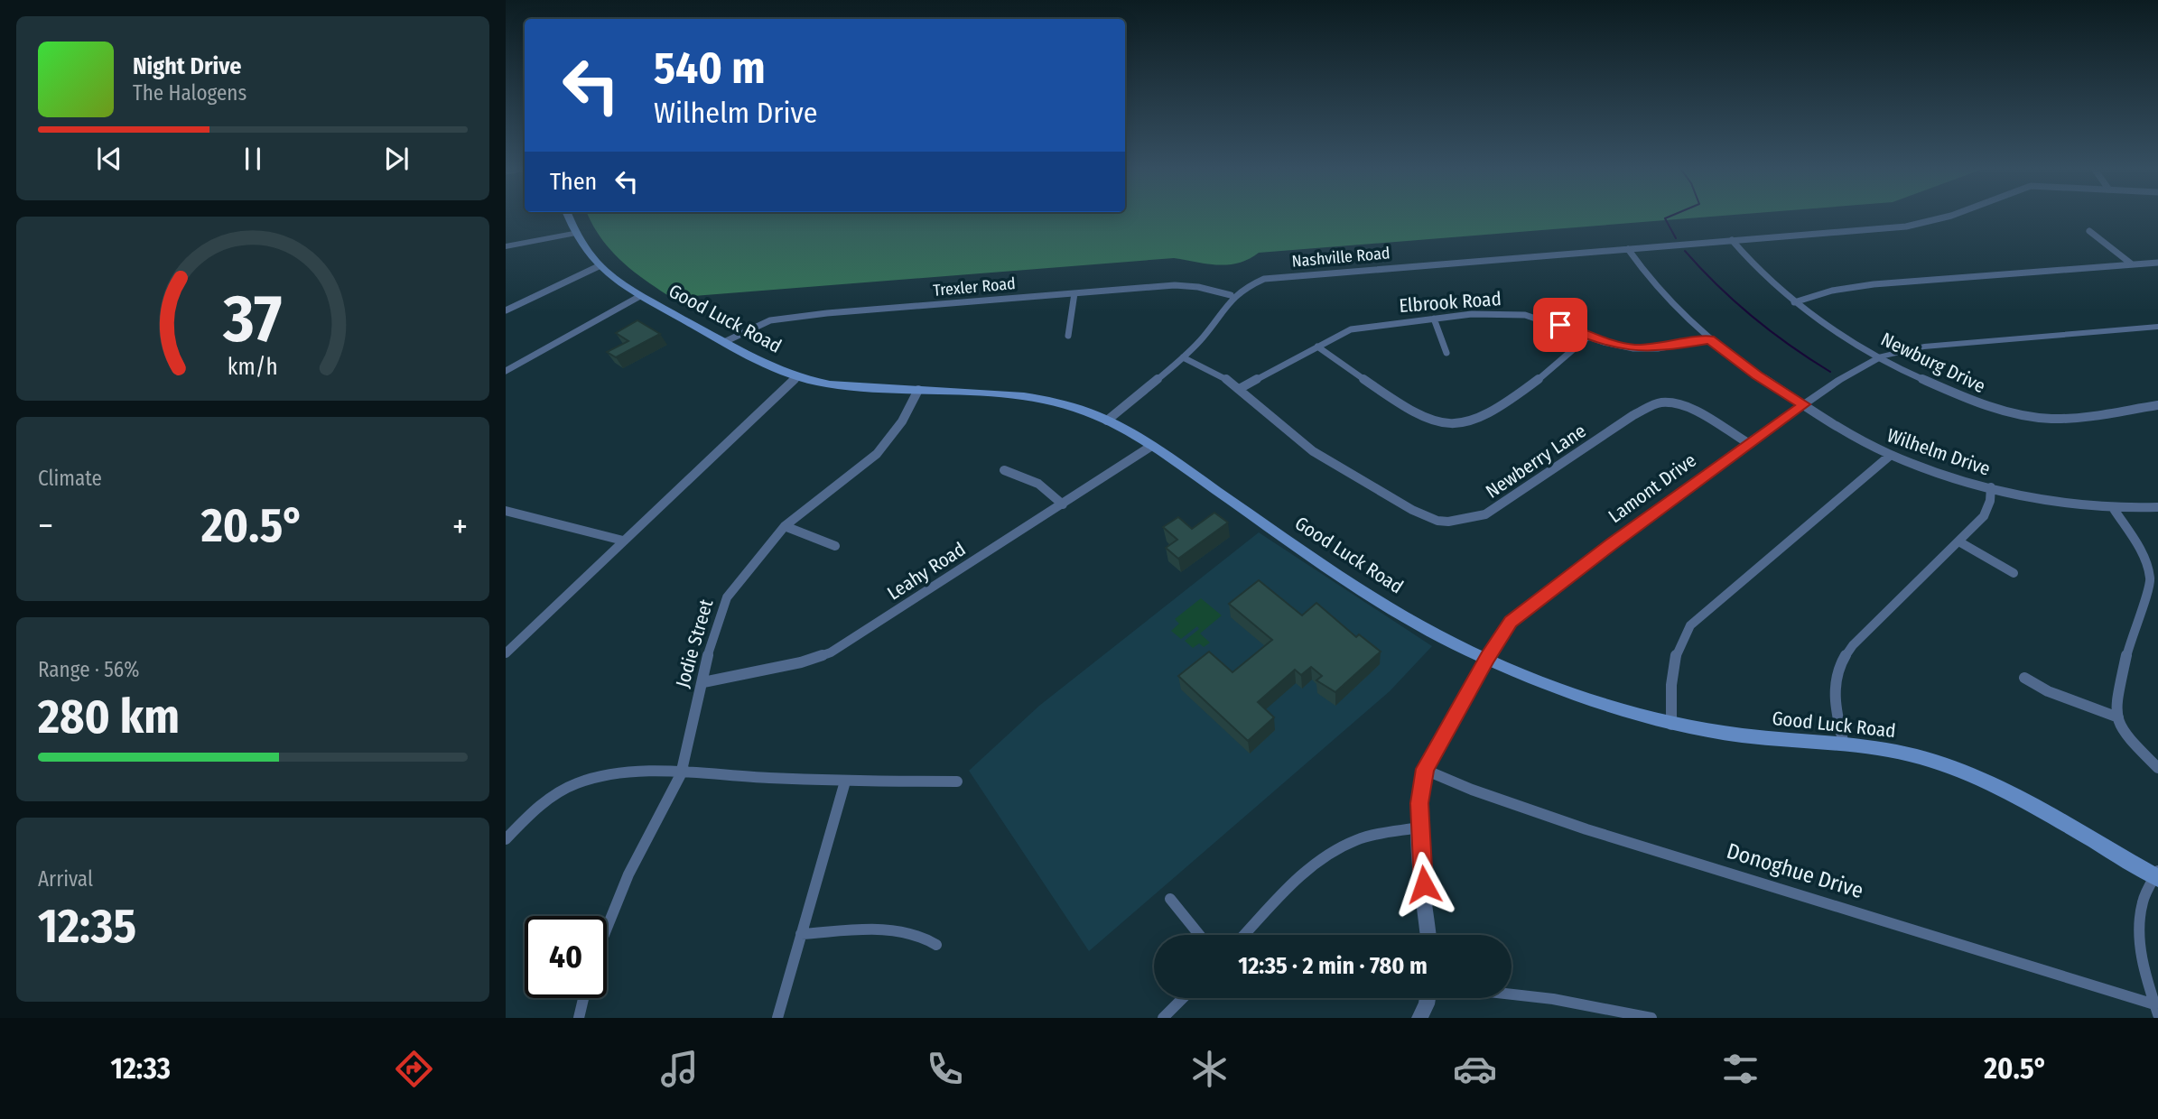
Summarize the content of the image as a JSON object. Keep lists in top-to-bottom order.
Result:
{
  "streets": {
    "main road": ["Good Luck Road"],
    "street": [
      "Nashville Road",
      "Trexler Road",
      "Elbrook Road",
      "Newburg Drive",
      "Wilhelm Drive",
      "Newberry Lane",
      "Lamont Drive",
      "Leahy Road",
      "Jodie Street",
      "Donoghue Drive"
    ]
  },
  "crossings": [
    ["Nashville Road", "Trexler Road"],
    ["Nashville Road", "Newburg Drive"],
    ["Nashville Road", "Wilhelm Drive"],
    ["Trexler Road", "Good Luck Road"],
    ["Elbrook Road", "Wilhelm Drive"],
    ["Elbrook Road", "Newberry Lane"],
    ["Good Luck Road", "Lamont Drive"],
    ["Good Luck Road", "Leahy Road"],
    ["Good Luck Road", "Jodie Street"],
    ["Newburg Drive", "Lamont Drive"],
    ["Wilhelm Drive", "Lamont Drive"],
    ["Newberry Lane", "Lamont Drive"],
    ["Lamont Drive", "Donoghue Drive"],
    ["Leahy Road", "Jodie Street"]
  ],
  "page": {
    "turn": ["540 m", "Wilhelm Drive"],
    "song": ["Night Drive", "The Halogens"],
    "then": "Then",
    "tile": [
      "Climate",
      ["Range · 56%", "280 km"],
      ["Arrival", "12:35"]
    ],
    "heat": ["−", "20.5°", "+"],
    "limit": "40",
    "trip": "12:35 · 2 min · 780 m",
    "tabs": ["12:33", "20.5°"],
    "gauge": ["37", "km/h"]
  }
}
